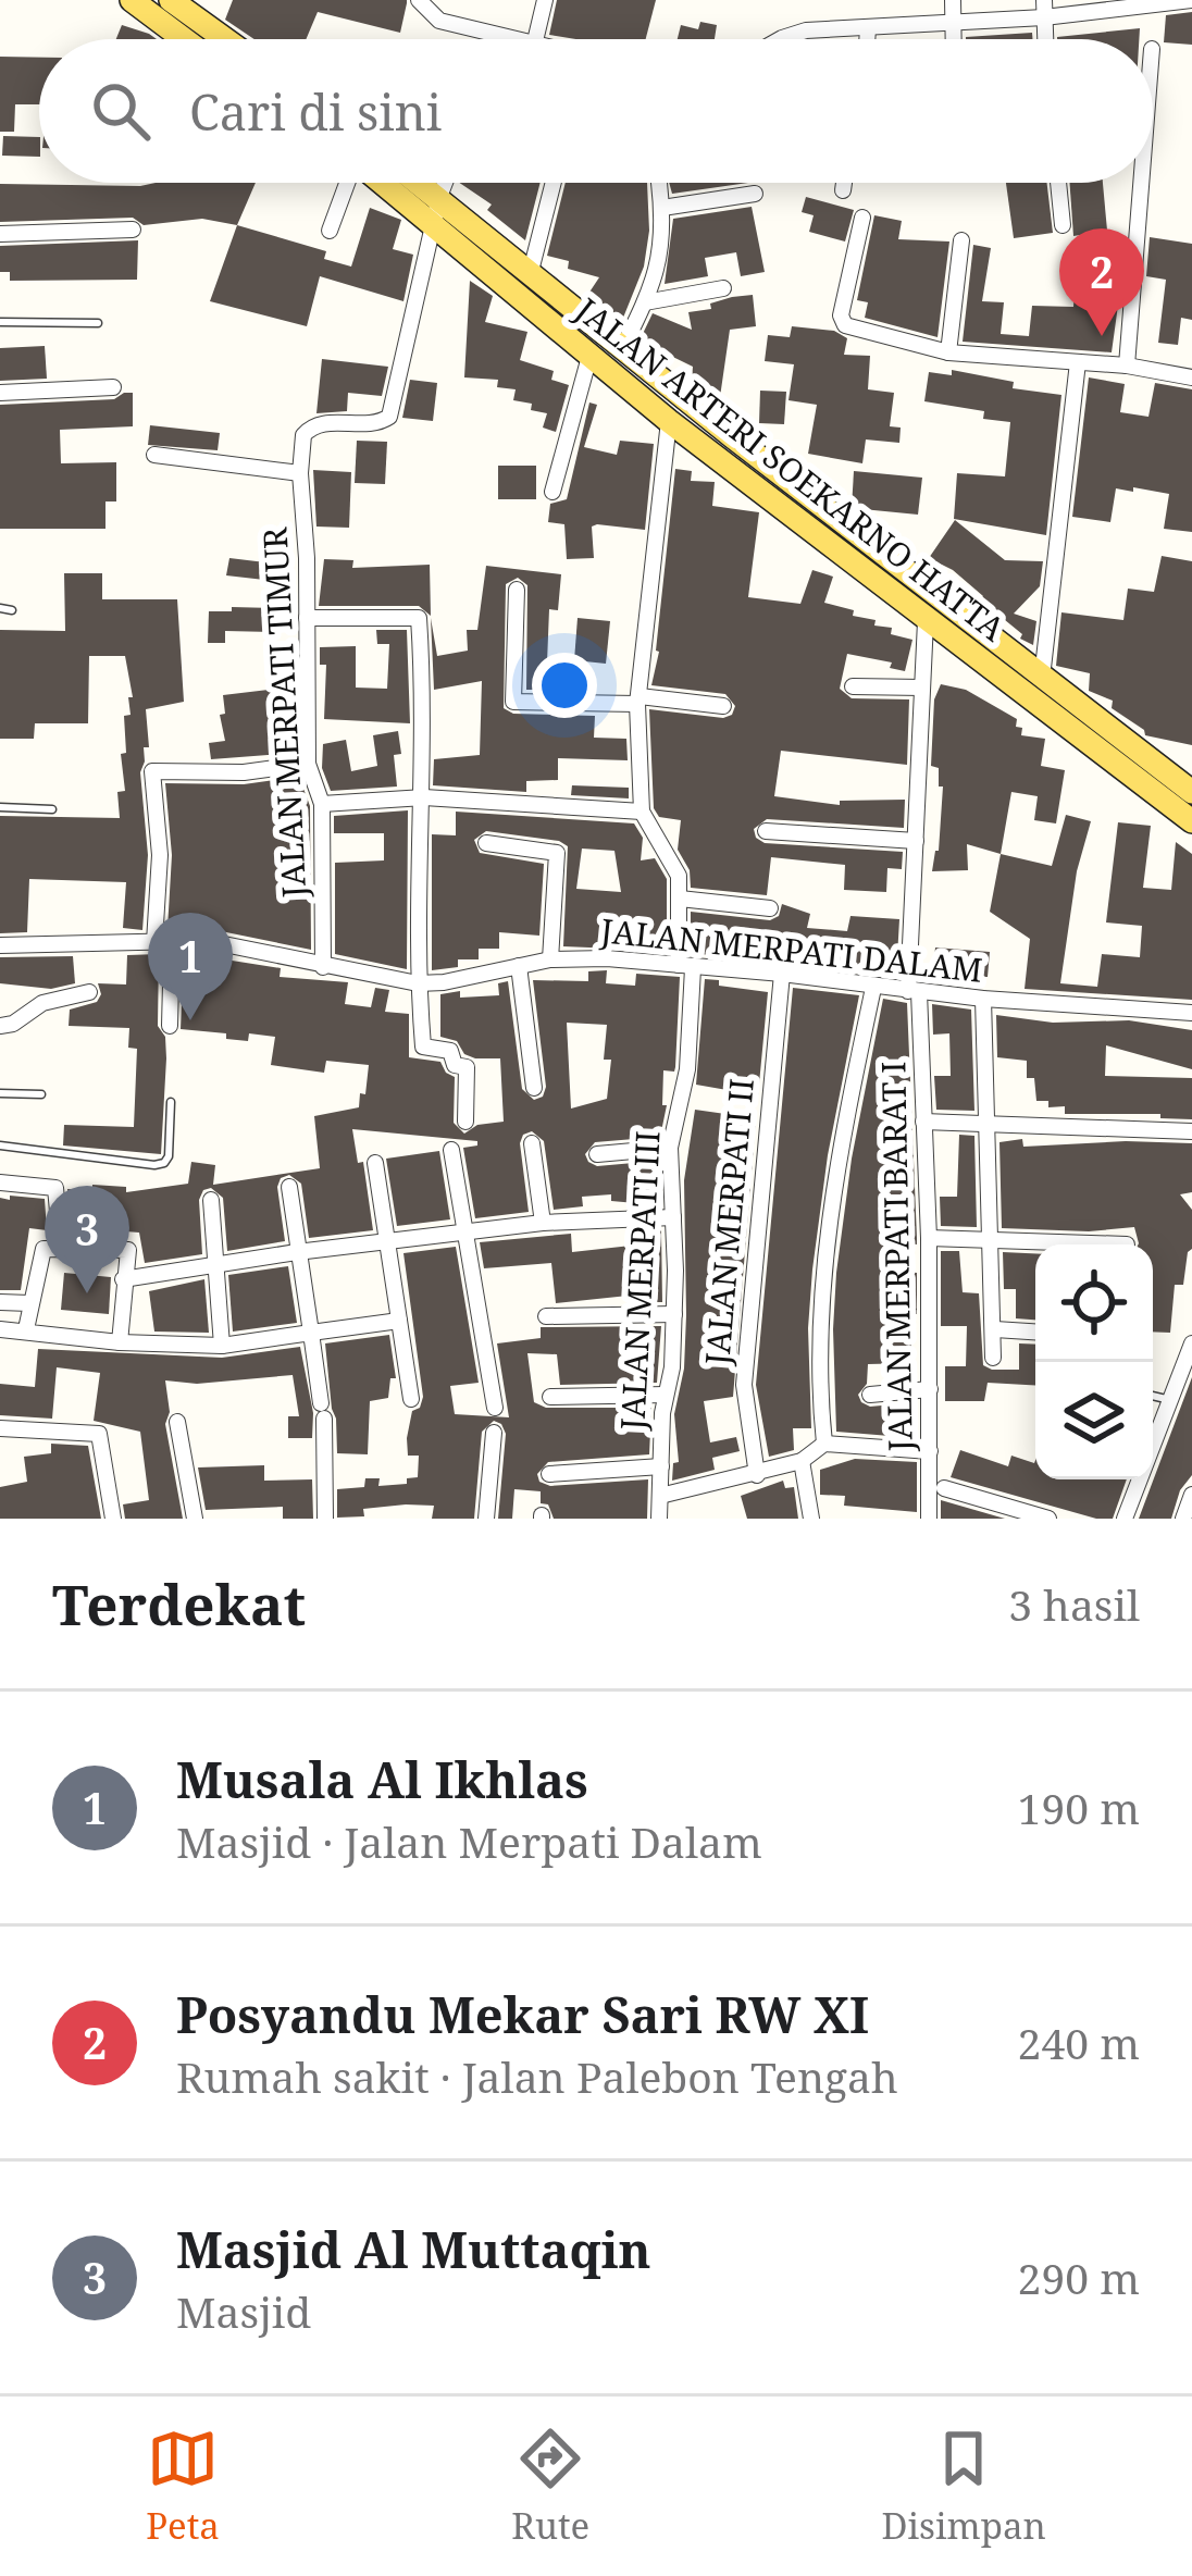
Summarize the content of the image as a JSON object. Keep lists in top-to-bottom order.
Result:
{
  "streets": {
    "main road": ["JALAN ARTERI SOEKARNO HATTA"],
    "street": [
      "JALAN MERPATI TIMUR",
      "JALAN MERPATI DALAM",
      "JALAN MERPATI II",
      "JALAN MERPATI BARAT I",
      "JALAN MERPATI III"
    ]
  },
  "crossings": [
    ["JALAN ARTERI SOEKARNO HATTA", "JALAN MERPATI TIMUR"],
    ["JALAN ARTERI SOEKARNO HATTA", "JALAN MERPATI BARAT I"],
    ["JALAN MERPATI TIMUR", "JALAN MERPATI DALAM"],
    ["JALAN MERPATI DALAM", "JALAN MERPATI II"],
    ["JALAN MERPATI DALAM", "JALAN MERPATI BARAT I"],
    ["JALAN MERPATI DALAM", "JALAN MERPATI III"]
  ],
  "page": {
    "search": "Cari di sini",
    "pins": ["2", "1", "3"],
    "heading": ["Terdekat", "3 hasil"],
    "list": [
      {
        "mark": "1",
        "name": "Musala Al Ikhlas",
        "note": "Masjid · Jalan Merpati Dalam",
        "value": "190 m"
      },
      {
        "mark": "2",
        "name": "Posyandu Mekar Sari RW XI",
        "note": "Rumah sakit · Jalan Palebon Tengah",
        "value": "240 m"
      },
      {
        "mark": "3",
        "name": "Masjid Al Muttaqin",
        "note": "Masjid",
        "value": "290 m"
      }
    ],
    "nav": ["Peta", "Rute", "Disimpan"]
  }
}
